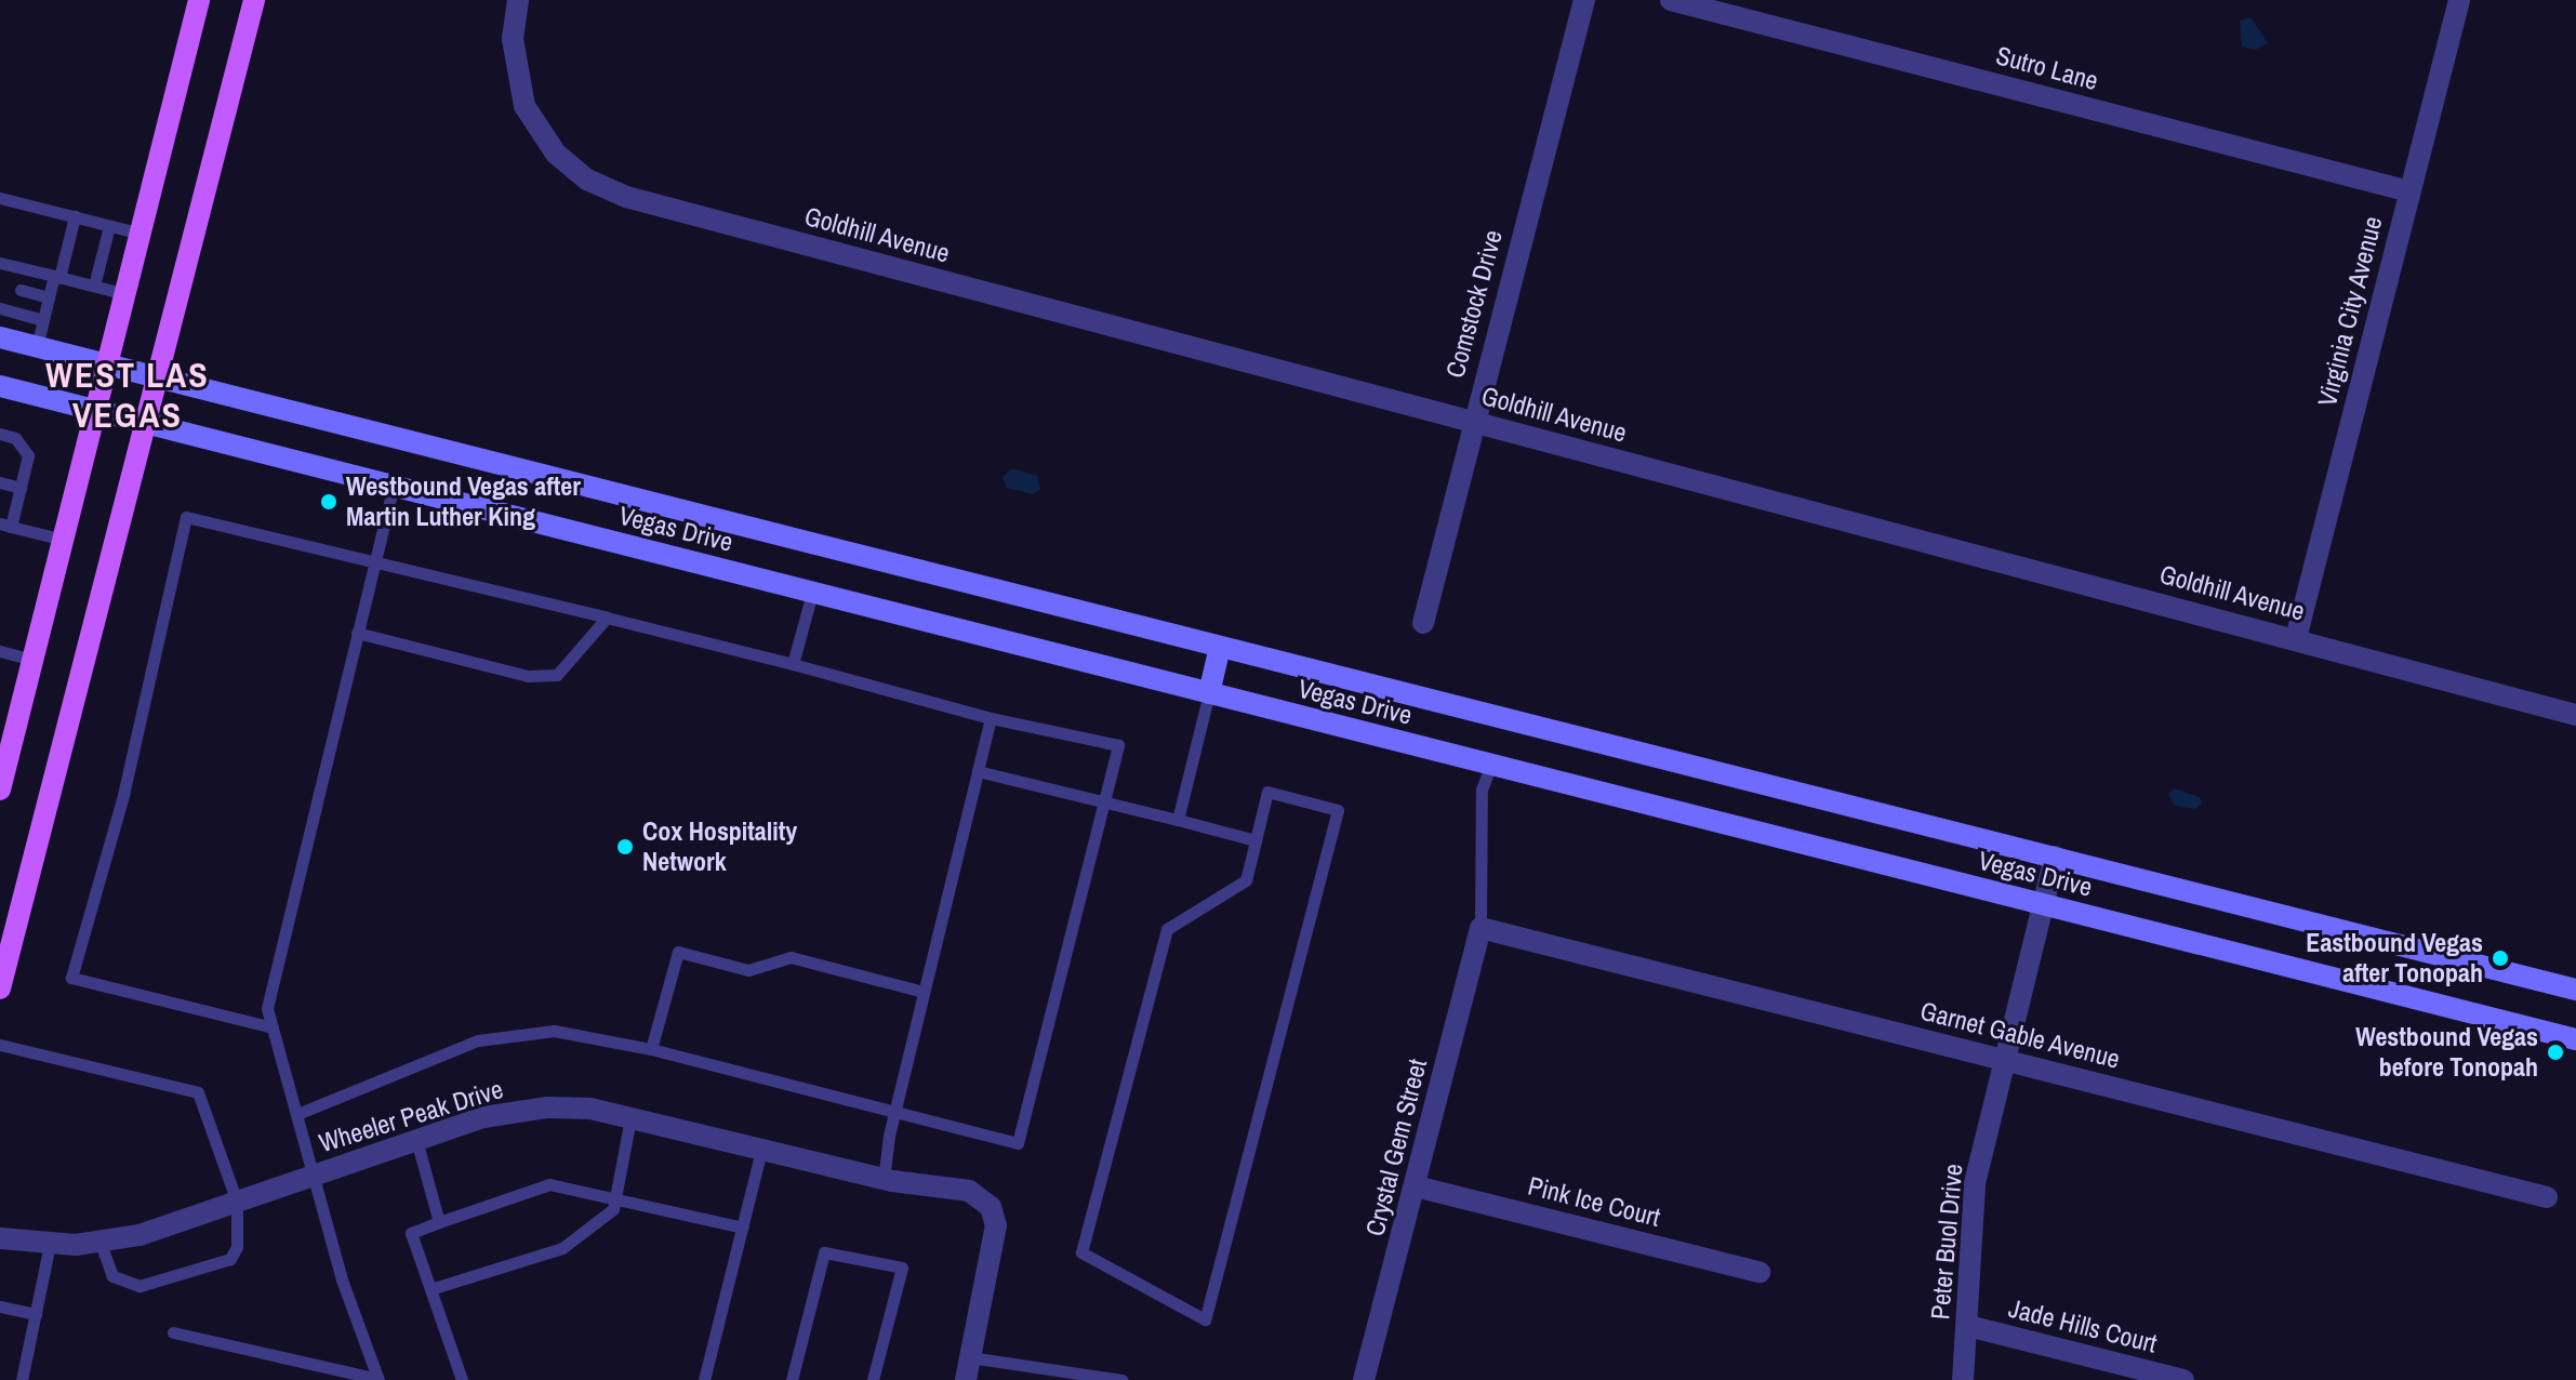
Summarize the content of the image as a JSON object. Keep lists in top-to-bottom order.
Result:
{
  "streets": {
    "main road": ["Vegas Drive"],
    "street": [
      "Sutro Lane",
      "Goldhill Avenue",
      "Comstock Drive",
      "Virginia City Avenue",
      "Garnet Gable Avenue",
      "Wheeler Peak Drive",
      "Crystal Gem Street",
      "Pink Ice Court",
      "Peter Buol Drive",
      "Jade Hills Court"
    ]
  },
  "crossings": [
    ["Sutro Lane", "Virginia City Avenue"],
    ["Goldhill Avenue", "Comstock Drive"],
    ["Goldhill Avenue", "Virginia City Avenue"],
    ["Vegas Drive", "Peter Buol Drive"],
    ["Garnet Gable Avenue", "Crystal Gem Street"],
    ["Garnet Gable Avenue", "Peter Buol Drive"],
    ["Crystal Gem Street", "Pink Ice Court"],
    ["Peter Buol Drive", "Jade Hills Court"]
  ],
  "districts": ["WEST LAS VEGAS"],
  "places": [
    "Westbound Vegas after Martin Luther King",
    "Cox Hospitality Network",
    "Eastbound Vegas after Tonopah",
    "Westbound Vegas before Tonopah"
  ]
}
